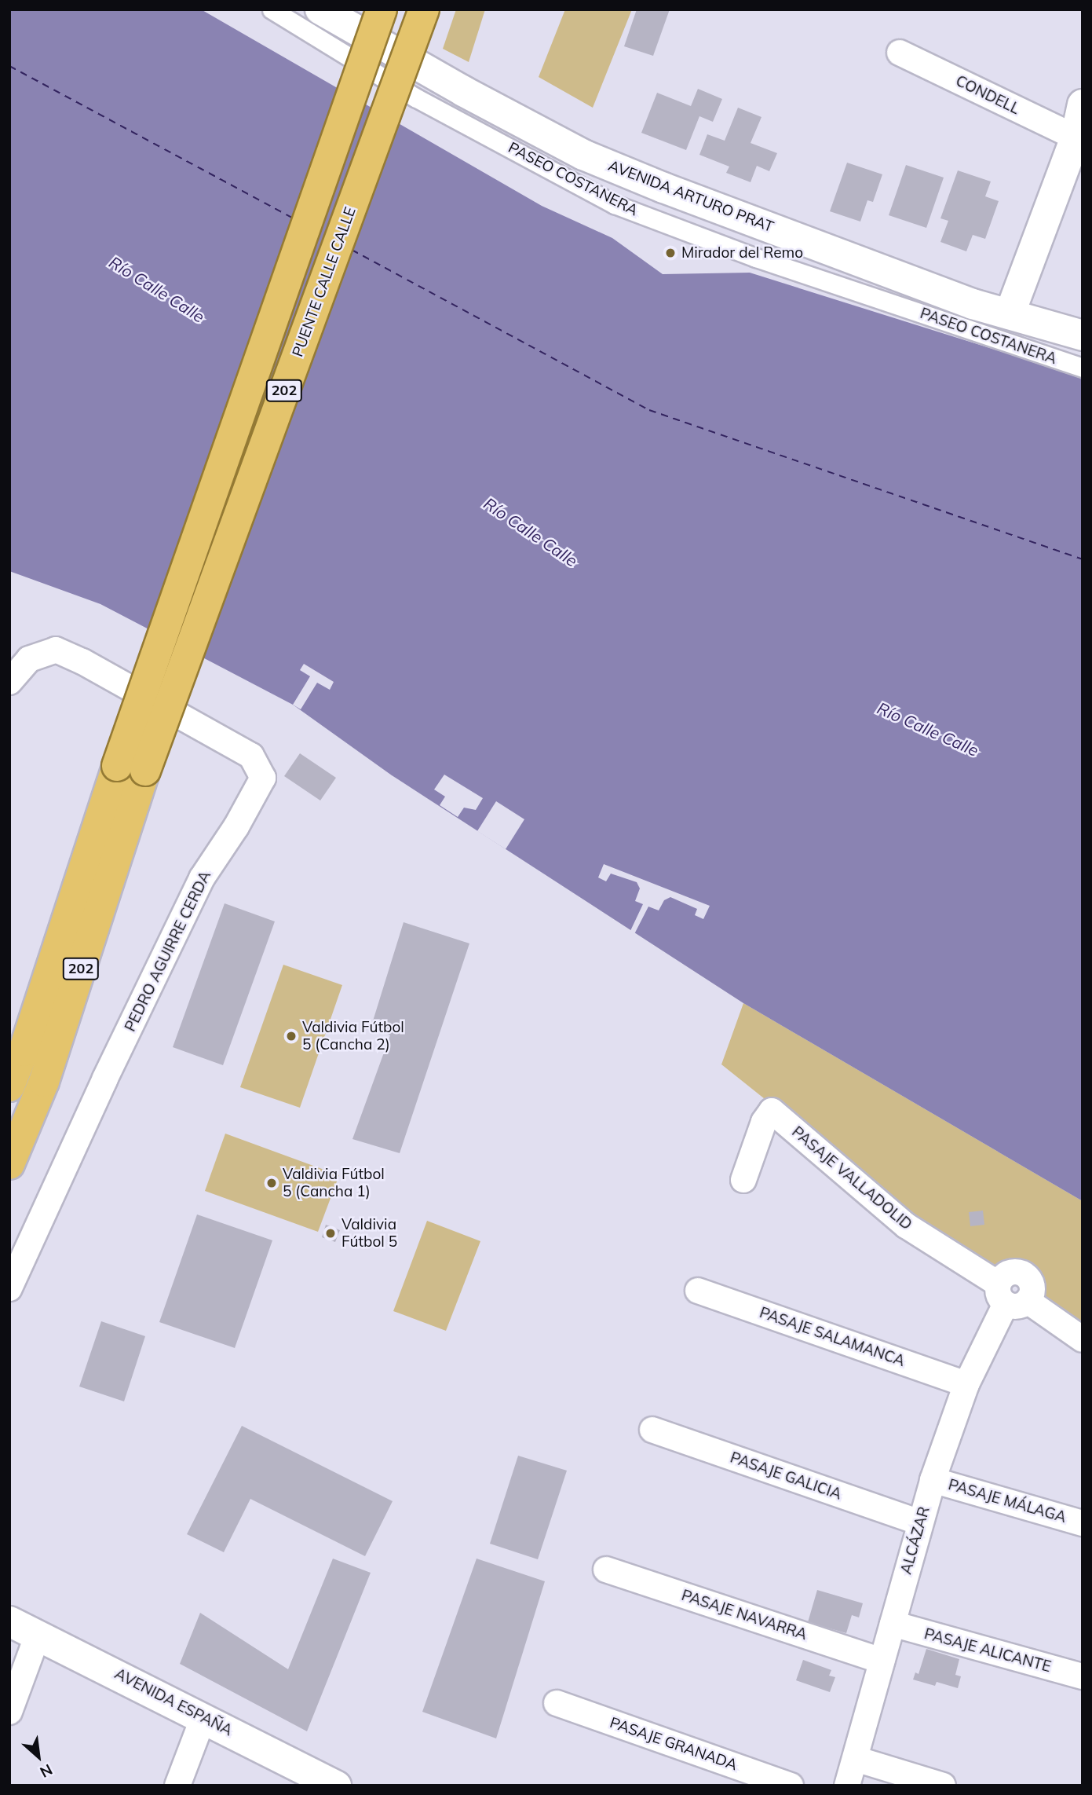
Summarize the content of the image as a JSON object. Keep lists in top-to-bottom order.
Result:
{
  "streets": {
    "highway": ["PUENTE CALLE CALLE", "202"],
    "main road": ["AVENIDA ARTURO PRAT", "AVENIDA ESPAÑA"],
    "street": [
      "CONDELL",
      "PASEO COSTANERA",
      "PEDRO AGUIRRE CERDA",
      "PASAJE VALLADOLID",
      "PASAJE SALAMANCA",
      "PASAJE GALICIA",
      "PASAJE MÁLAGA",
      "ALCÁZAR",
      "PASAJE NAVARRA",
      "PASAJE ALICANTE",
      "PASAJE GRANADA"
    ]
  },
  "crossings": [
    ["PUENTE CALLE CALLE", "202"],
    ["PASAJE VALLADOLID", "ALCÁZAR"],
    ["PASAJE SALAMANCA", "ALCÁZAR"],
    ["PASAJE GALICIA", "ALCÁZAR"],
    ["PASAJE MÁLAGA", "ALCÁZAR"],
    ["ALCÁZAR", "PASAJE NAVARRA"],
    ["ALCÁZAR", "PASAJE ALICANTE"]
  ],
  "water": ["Río Calle Calle"],
  "places": [
    "Mirador del Remo",
    "Valdivia Fútbol 5 (Cancha 2)",
    "Valdivia Fútbol 5 (Cancha 1)",
    "Valdivia Fútbol 5"
  ],
  "north": "bottom right"
}
